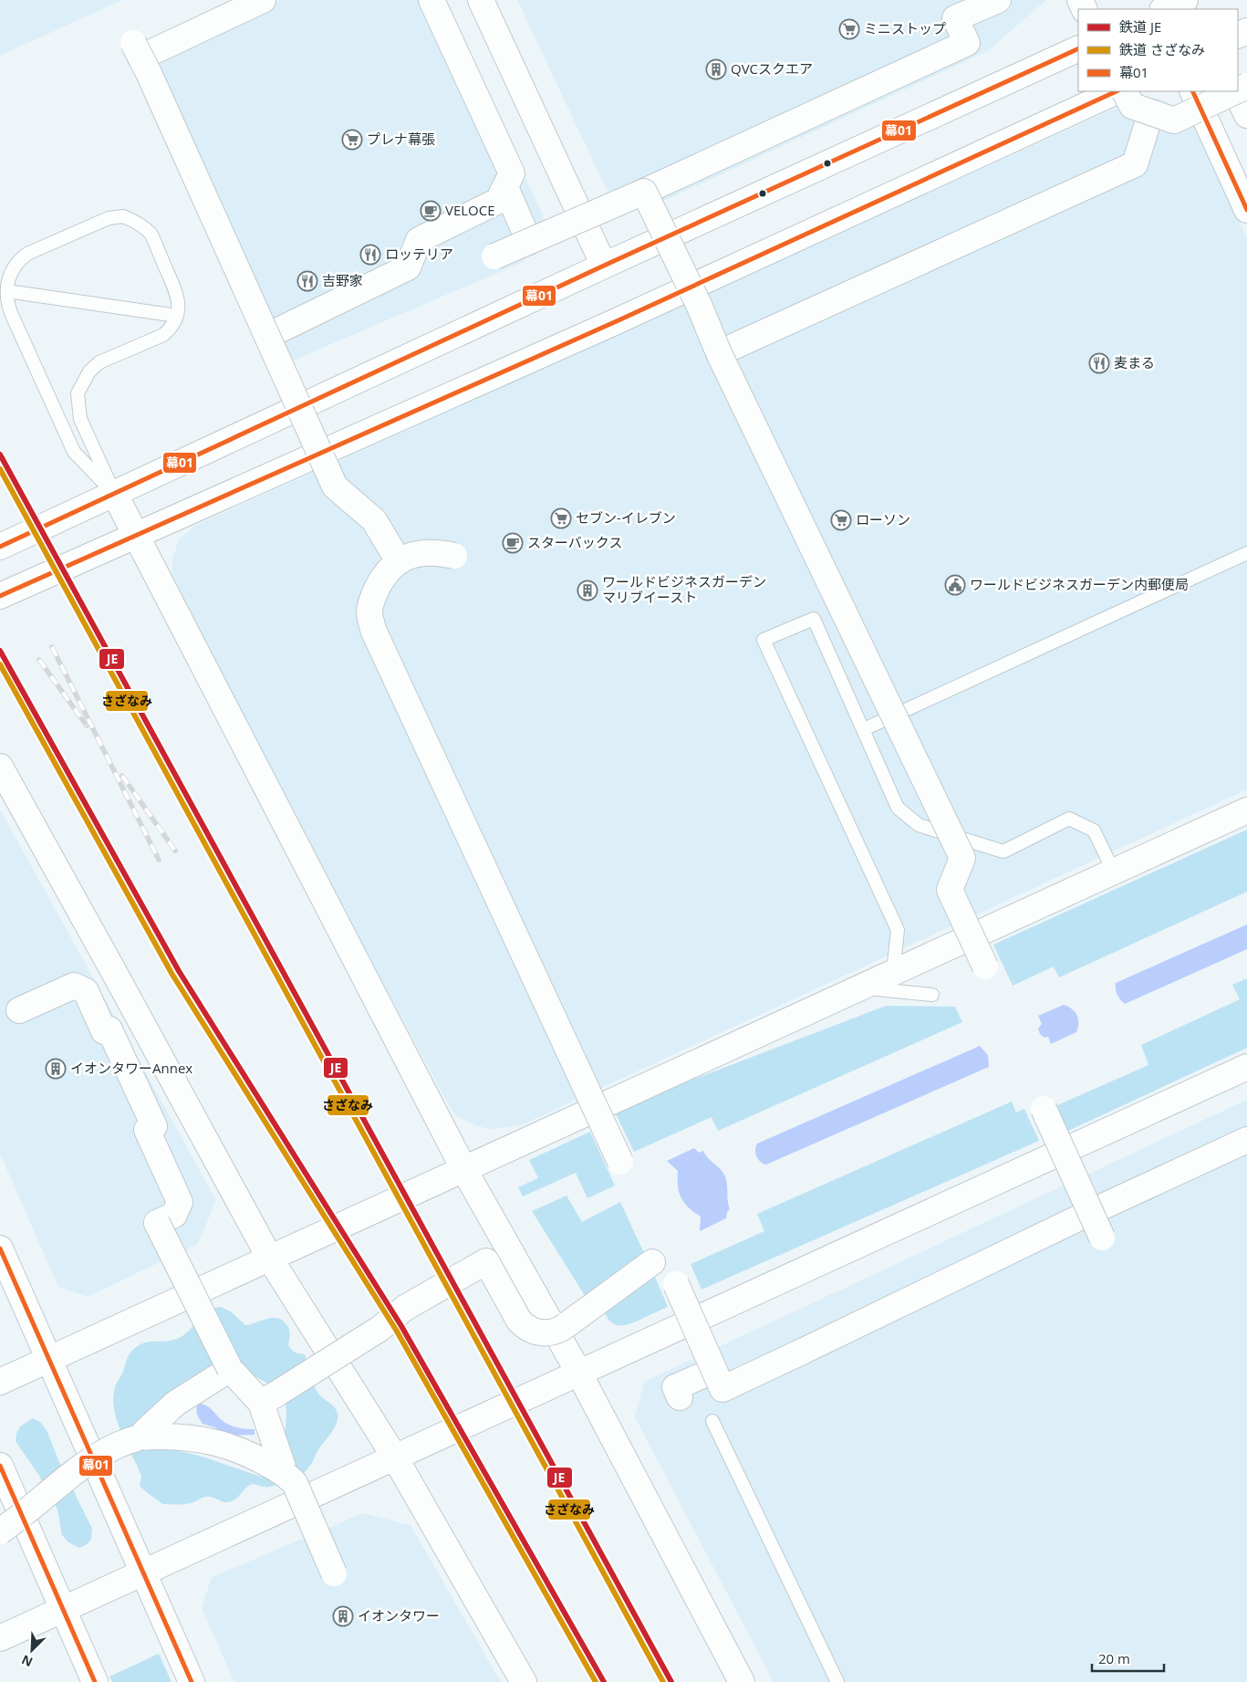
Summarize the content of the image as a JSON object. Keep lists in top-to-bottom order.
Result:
{
  "places": {
    "supermarket": [
      "ミニストップ",
      "プレナ幕張",
      "セブン-イレブン",
      "ローソン"
    ],
    "building": [
      "QVCスクエア",
      "ワールドビジネスガーデン マリブイースト",
      "イオンタワーAnnex",
      "イオンタワー"
    ],
    "cafe": ["VELOCE", "スターバックス"],
    "restaurant": ["ロッテリア", "吉野家", "麦まる"],
    "public building": ["ワールドビジネスガーデン内郵便局"]
  },
  "lines": ["transit line 幕01", "rail line JE", "rail line さざなみ"],
  "legend": ["鉄道 JE", "鉄道 さざなみ", "幕01"],
  "scale_bar": "20 m",
  "north": "bottom left"
}
